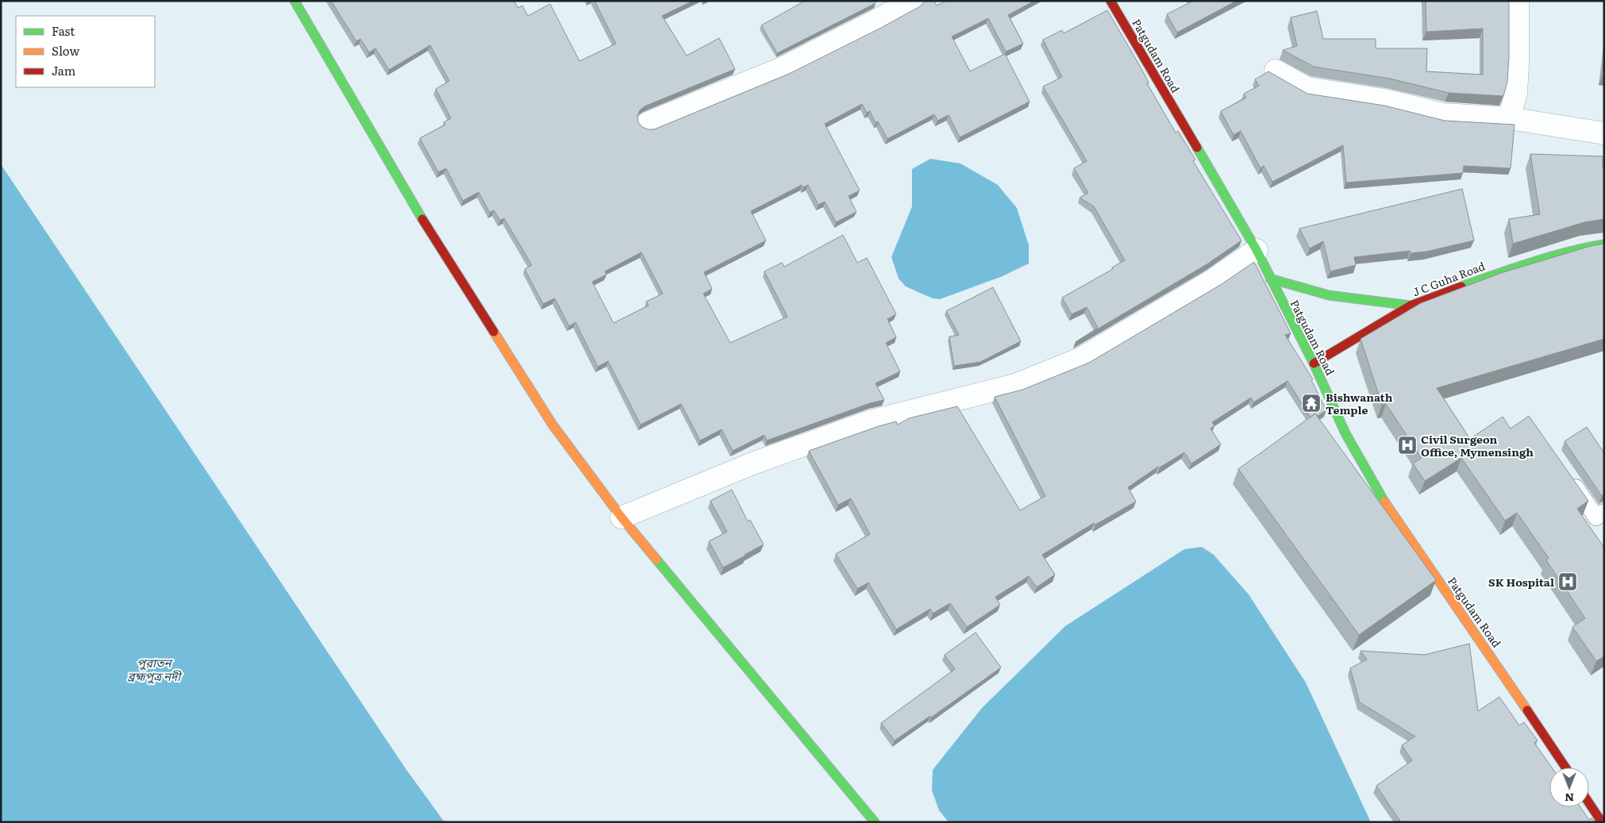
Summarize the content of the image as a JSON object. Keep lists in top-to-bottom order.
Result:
{
  "streets": {
    "street": ["Patgudam Road", "J C Guha Road"]
  },
  "crossings": [
    ["Patgudam Road", "J C Guha Road"]
  ],
  "water": ["পুরাতন ব্রহ্মপুত্র নদী"],
  "places": {
    "temple": ["Bishwanath Temple"],
    "hospital": ["Civil Surgeon Office, Mymensingh", "SK Hospital"]
  },
  "legend": ["Fast", "Slow", "Jam"],
  "north": "bottom"
}
